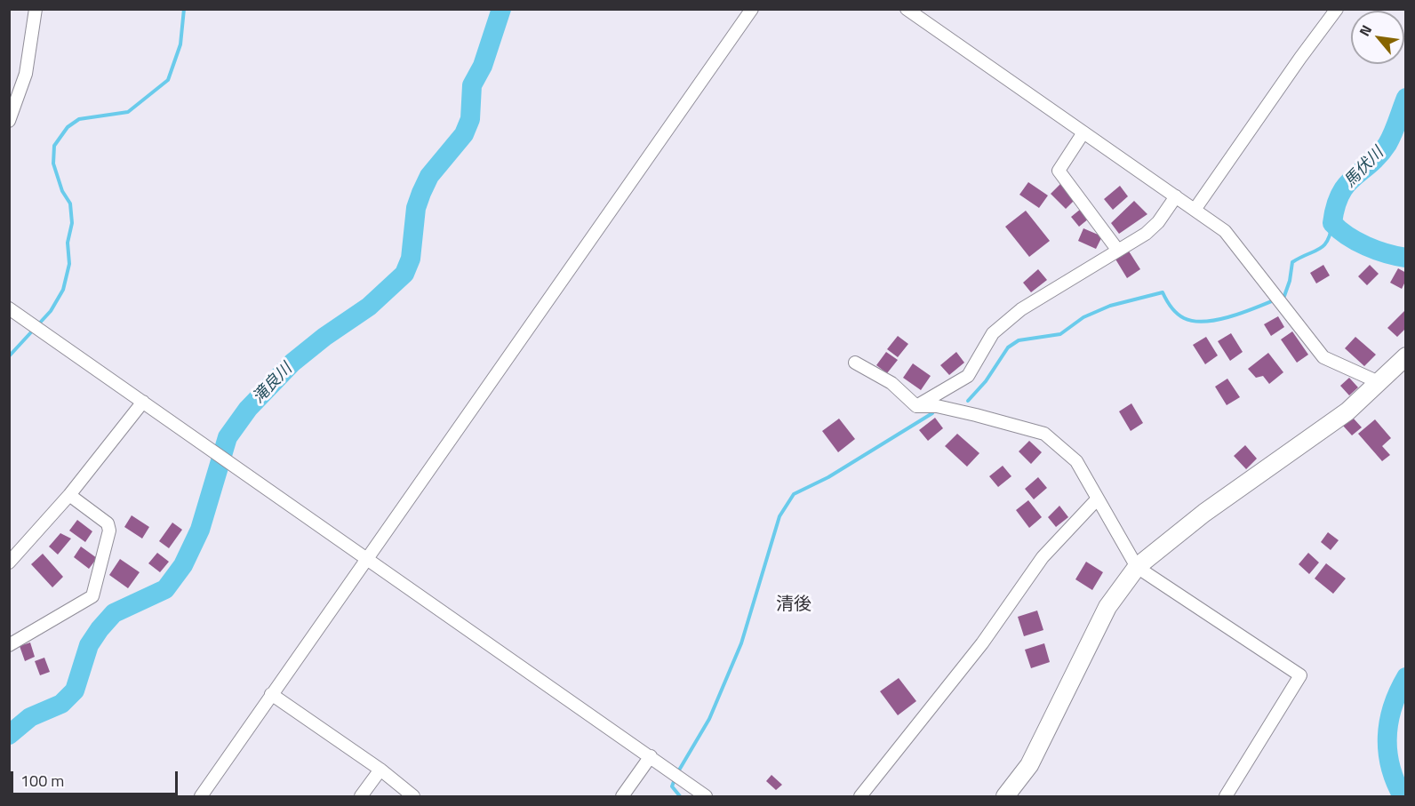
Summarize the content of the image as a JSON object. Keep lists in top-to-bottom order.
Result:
{
  "districts": ["清後"],
  "water": ["馬伏川", "滝良川"],
  "scale_bar": "100 m",
  "north": "top left"
}
